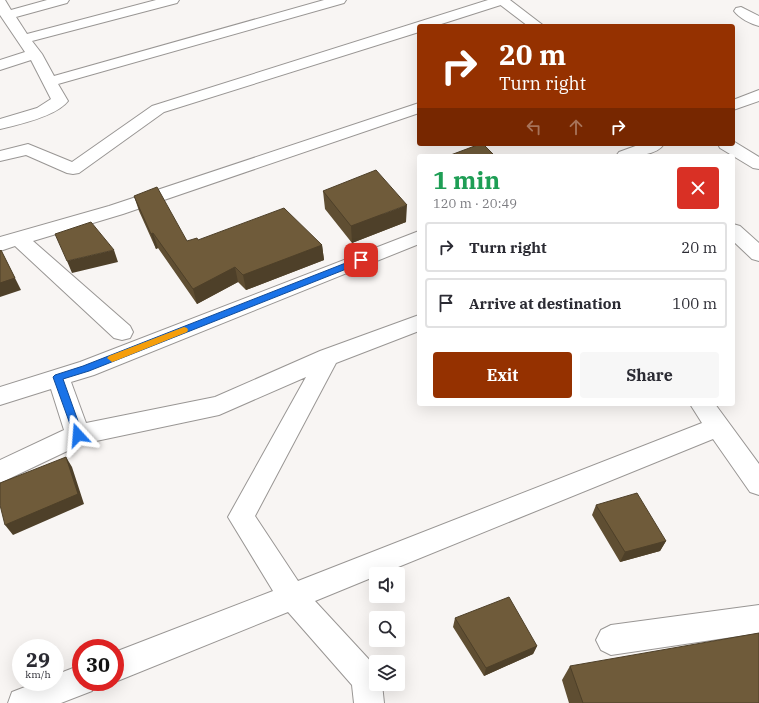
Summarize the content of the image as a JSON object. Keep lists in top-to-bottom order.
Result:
{
  "page": {
    "turn": ["20 m", "Turn right"],
    "heading": ["1 min", "120 m · 20:49"],
    "list": [
      {
        "name": "Turn right",
        "value": "20 m"
      },
      {
        "name": "Arrive at destination",
        "value": "100 m"
      }
    ],
    "buttons": ["Exit", "Share"],
    "speed": "29 km/h",
    "limit": "30"
  }
}
